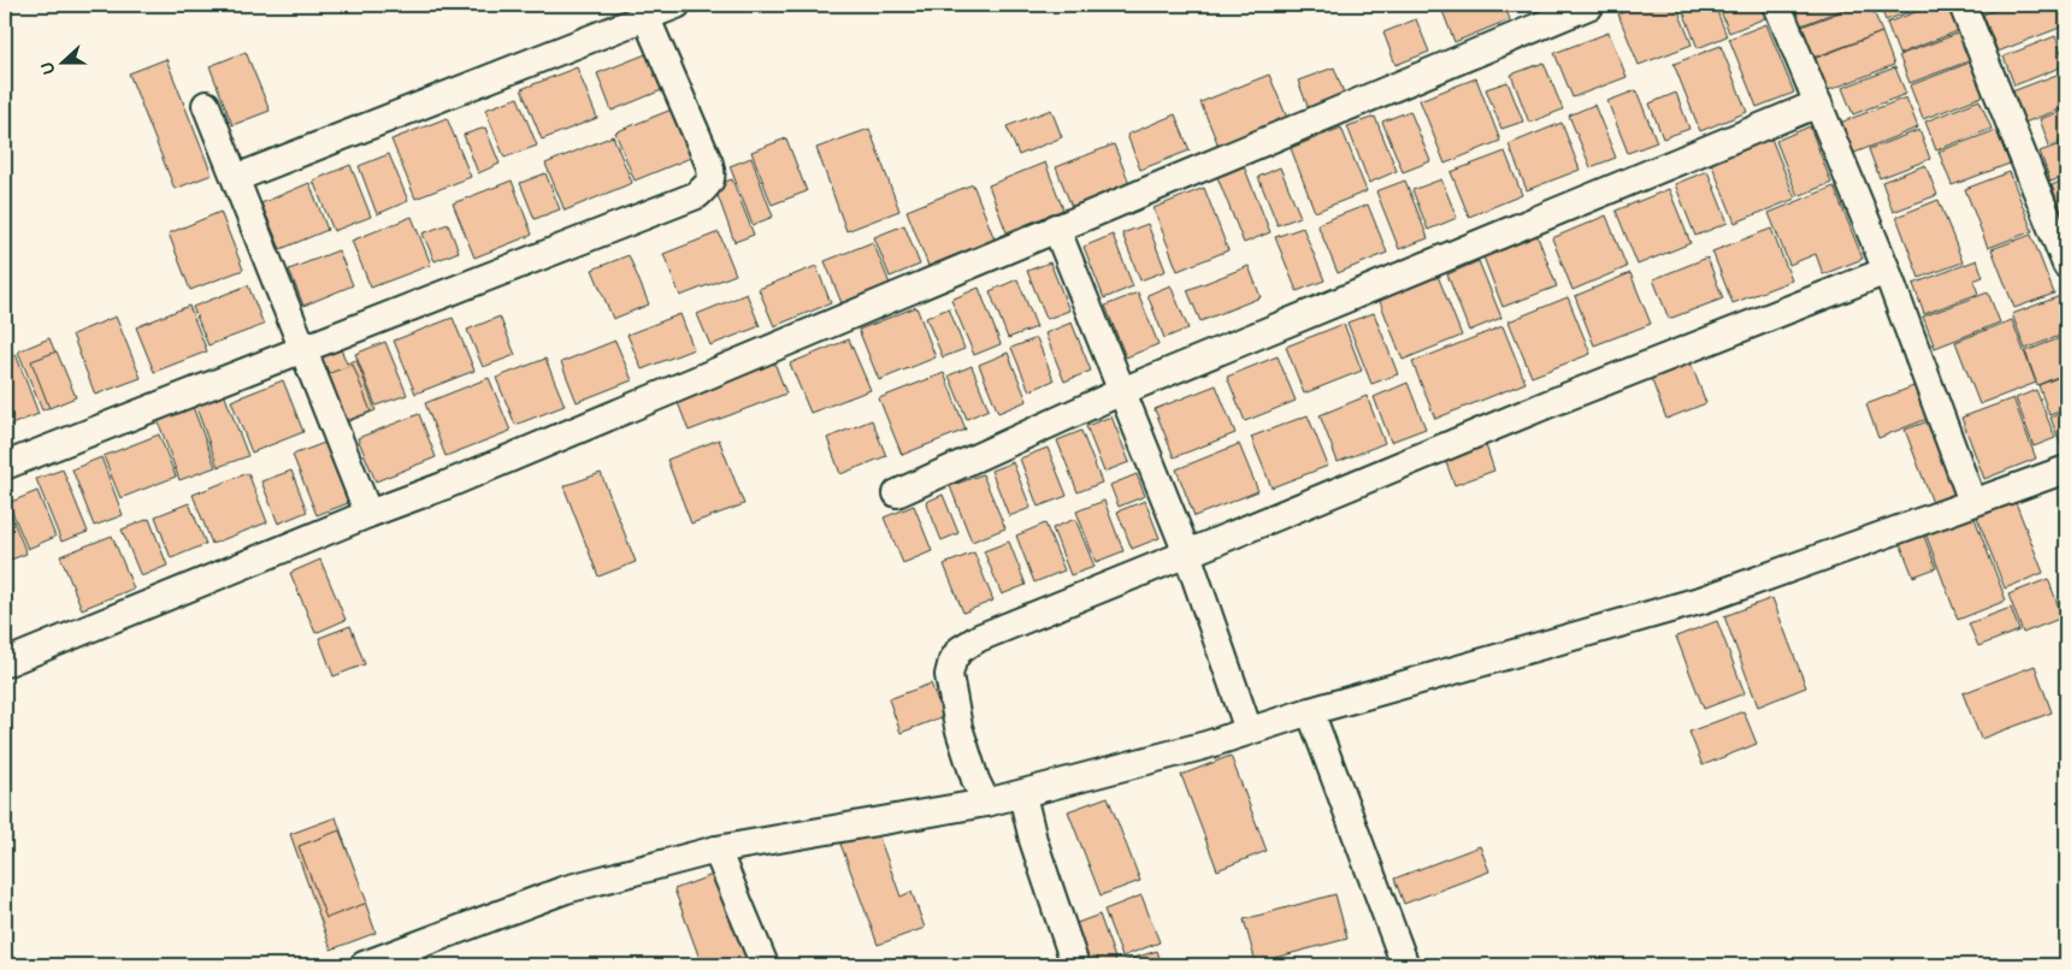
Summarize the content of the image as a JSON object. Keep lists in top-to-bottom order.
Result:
{
  "north": "left"
}
